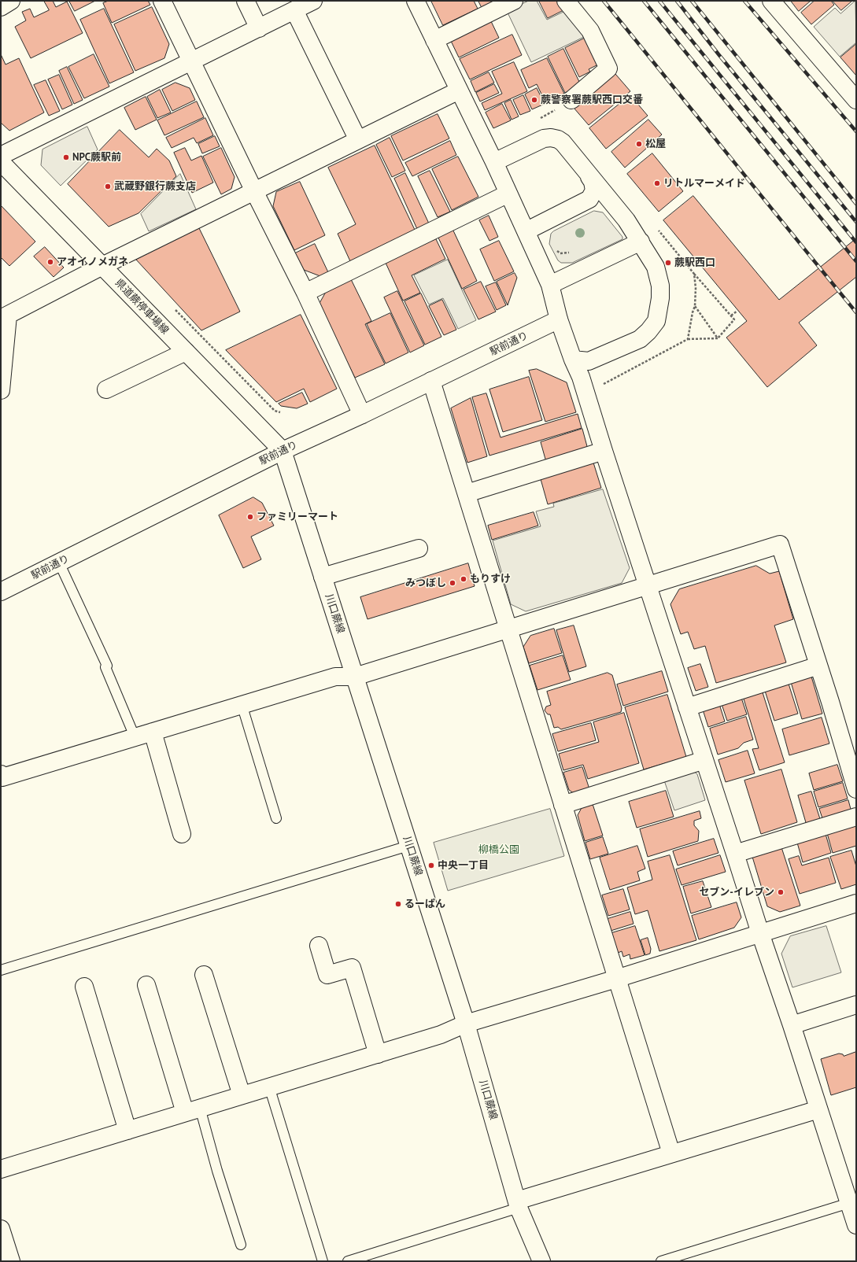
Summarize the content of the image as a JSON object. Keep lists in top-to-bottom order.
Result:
{
  "streets": {
    "street": ["県道蕨停車場線", "駅前通り", "川口蕨線"]
  },
  "crossings": [
    ["県道蕨停車場線", "駅前通り"],
    ["県道蕨停車場線", "川口蕨線"],
    ["駅前通り", "川口蕨線"]
  ],
  "parks": ["柳橋公園"],
  "places": [
    "蕨警察署蕨駅西口交番",
    "松屋",
    "NPC蕨駅前",
    "リトルマーメイド",
    "武蔵野銀行蕨支店",
    "アオイノメガネ",
    "蕨駅西口",
    "ファミリーマート",
    "もりすけ",
    "みつぼし",
    "中央一丁目",
    "セブン-イレブン",
    "るーぱん"
  ]
}
